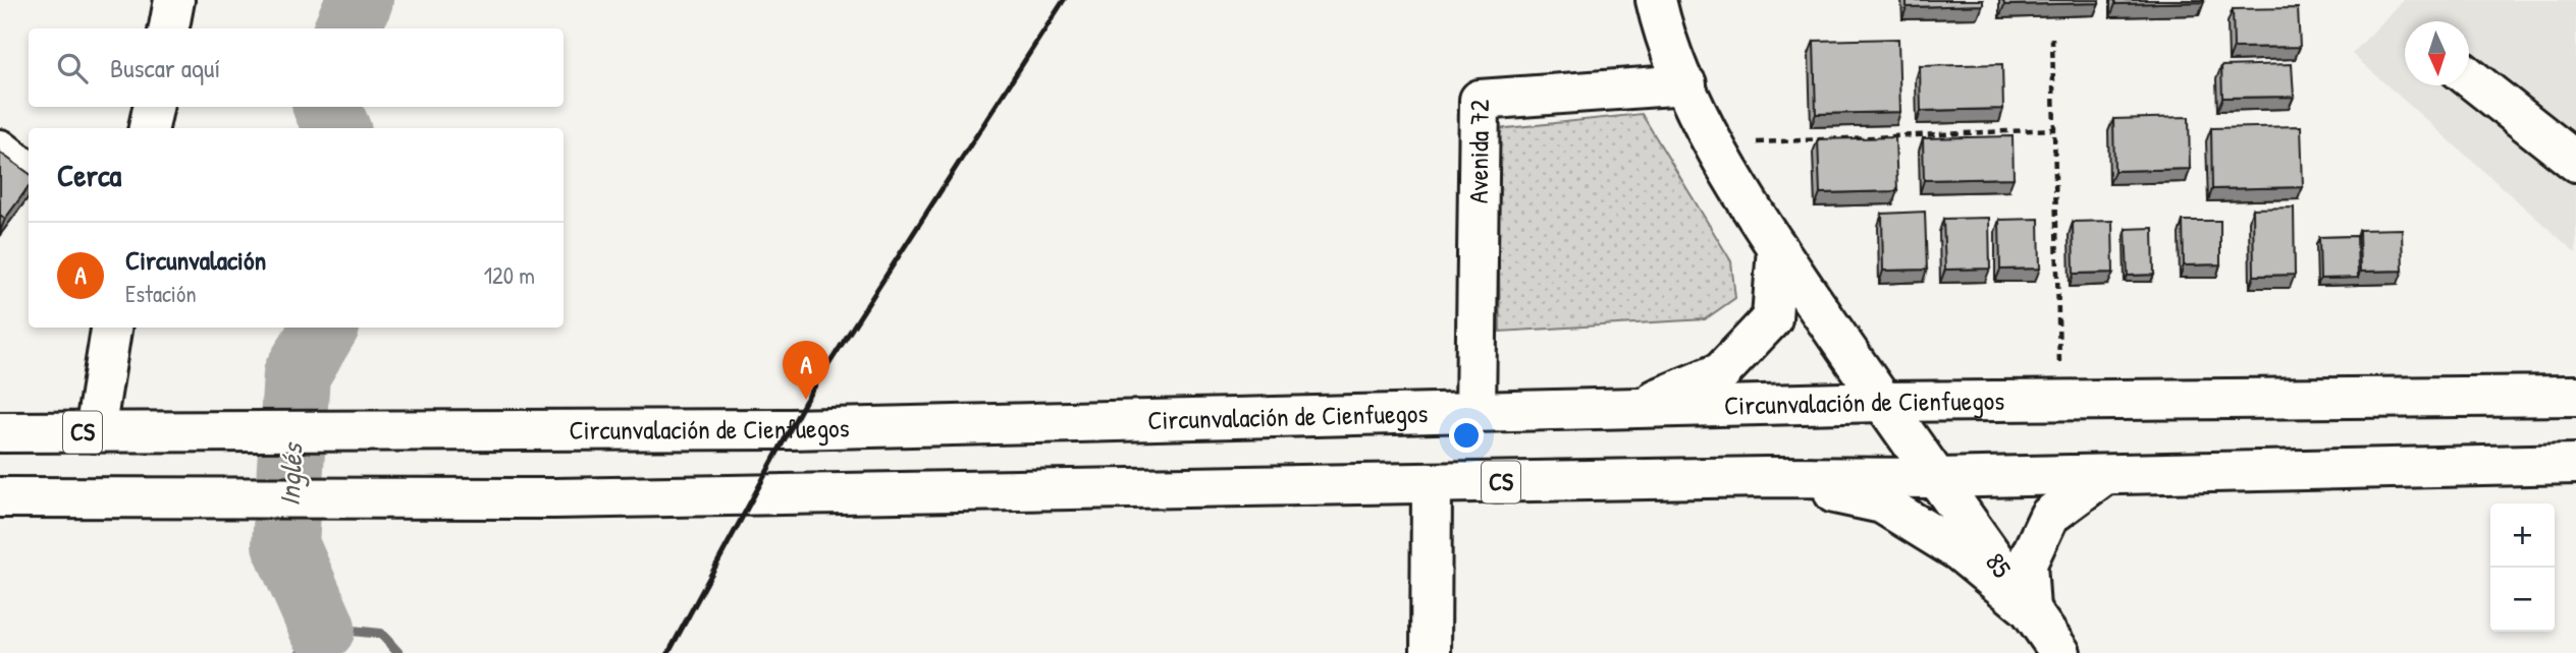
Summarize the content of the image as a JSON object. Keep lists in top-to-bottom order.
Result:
{
  "streets": {
    "main road": [
      "Avenida 72",
      "Circunvalación de Cienfuegos",
      "CS",
      "85"
    ]
  },
  "crossings": [
    ["Avenida 72", "Circunvalación de Cienfuegos"],
    ["CS", "85"]
  ],
  "water": ["Inglés"],
  "north": "bottom",
  "page": {
    "search": "Buscar aquí",
    "heading": "Cerca",
    "list": [
      {
        "mark": "A",
        "name": "Circunvalación",
        "note": "Estación",
        "value": "120 m"
      }
    ],
    "pins": "A",
    "map_buttons": ["+", "−"]
  }
}
